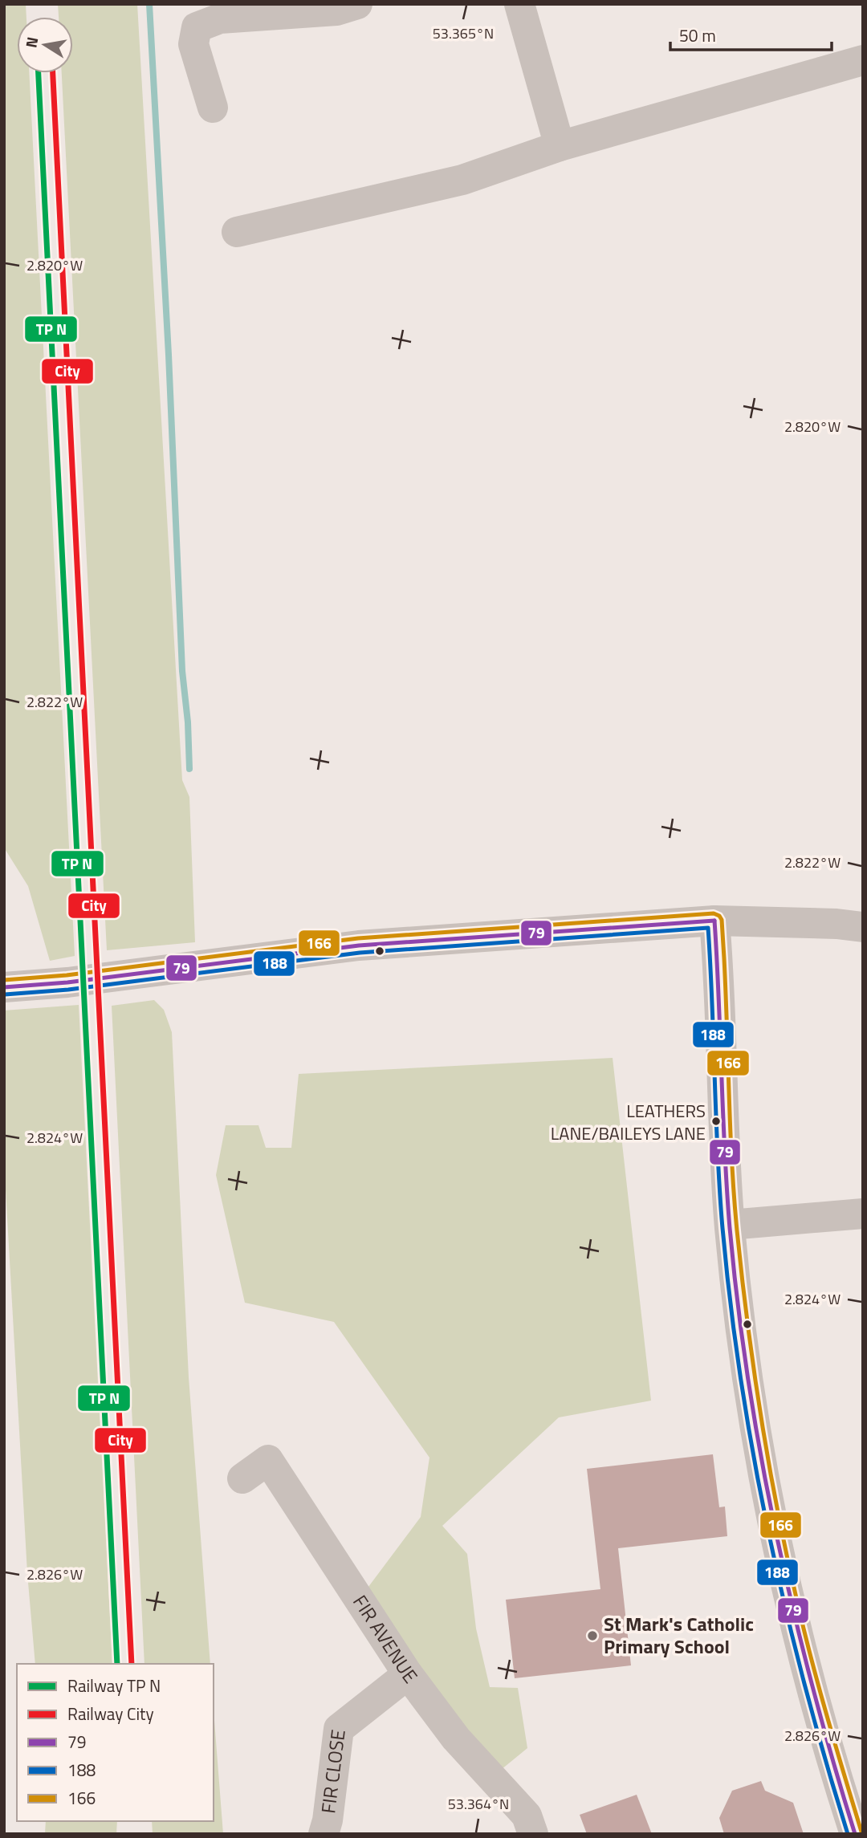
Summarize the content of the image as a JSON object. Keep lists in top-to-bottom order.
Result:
{
  "streets": {
    "street": ["FIR AVENUE", "FIR CLOSE"]
  },
  "crossings": [
    ["FIR AVENUE", "FIR CLOSE"]
  ],
  "places": ["LEATHERS LANE/BAILEYS LANE", "St Mark's Catholic Primary School"],
  "lines": [
    "rail line City",
    "transit line 166",
    "transit line 79",
    "transit line 188"
  ],
  "legend": [
    "Railway TP N",
    "Railway City",
    "79",
    "188",
    "166"
  ],
  "scale_bar": "50 m",
  "north": "left",
  "coordinates": [
    "53.365°N",
    "2.820°W",
    "2.822°W",
    "2.824°W",
    "2.826°W",
    "53.364°N"
  ]
}
